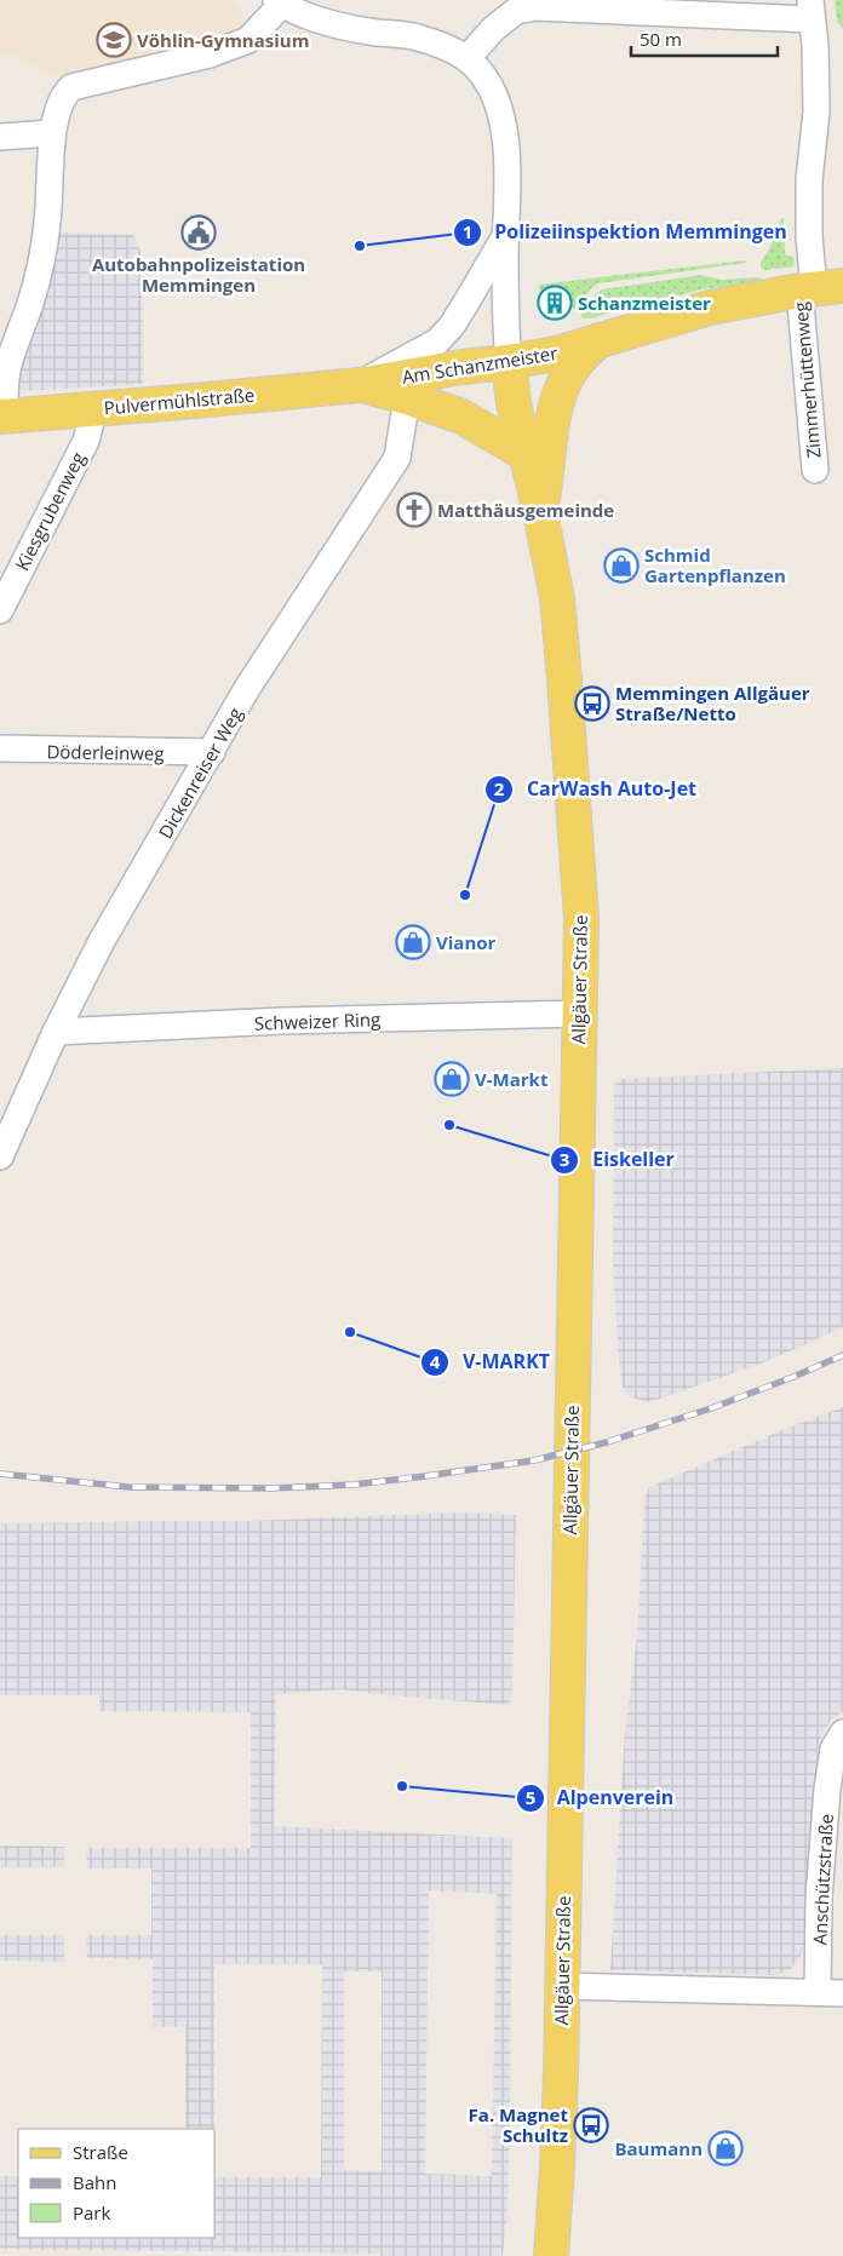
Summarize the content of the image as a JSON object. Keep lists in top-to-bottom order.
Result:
{
  "streets": {
    "main road": ["Am Schanzmeister", "Pulvermühlstraße", "Allgäuer Straße"],
    "street": [
      "Zimmerhüttenweg",
      "Kiesgrubenweg",
      "Döderleinweg",
      "Dickenreiser Weg",
      "Schweizer Ring",
      "Anschützstraße"
    ]
  },
  "crossings": [
    ["Am Schanzmeister", "Zimmerhüttenweg"],
    ["Am Schanzmeister", "Pulvermühlstraße"],
    ["Am Schanzmeister", "Allgäuer Straße"],
    ["Pulvermühlstraße", "Kiesgrubenweg"],
    ["Döderleinweg", "Dickenreiser Weg"],
    ["Dickenreiser Weg", "Schweizer Ring"],
    ["Allgäuer Straße", "Schweizer Ring"],
    ["Allgäuer Straße", "Anschützstraße"]
  ],
  "places": {
    "school or university": ["Vöhlin-Gymnasium"],
    "public building": ["Autobahnpolizeistation Memmingen"],
    "other": [
      "Polizeiinspektion Memmingen",
      "CarWash Auto-Jet",
      "Eiskeller",
      "V-MARKT",
      "Alpenverein"
    ],
    "building": ["Schanzmeister"],
    "church": ["Matthäusgemeinde"],
    "shop": [
      "Schmid Gartenpflanzen",
      "Vianor",
      "V-Markt",
      "Baumann"
    ],
    "bus stop": ["Memmingen Allgäuer Straße/Netto", "Fa. Magnet Schultz"]
  },
  "legend": ["Straße", "Bahn", "Park"],
  "scale_bar": "50 m"
}
